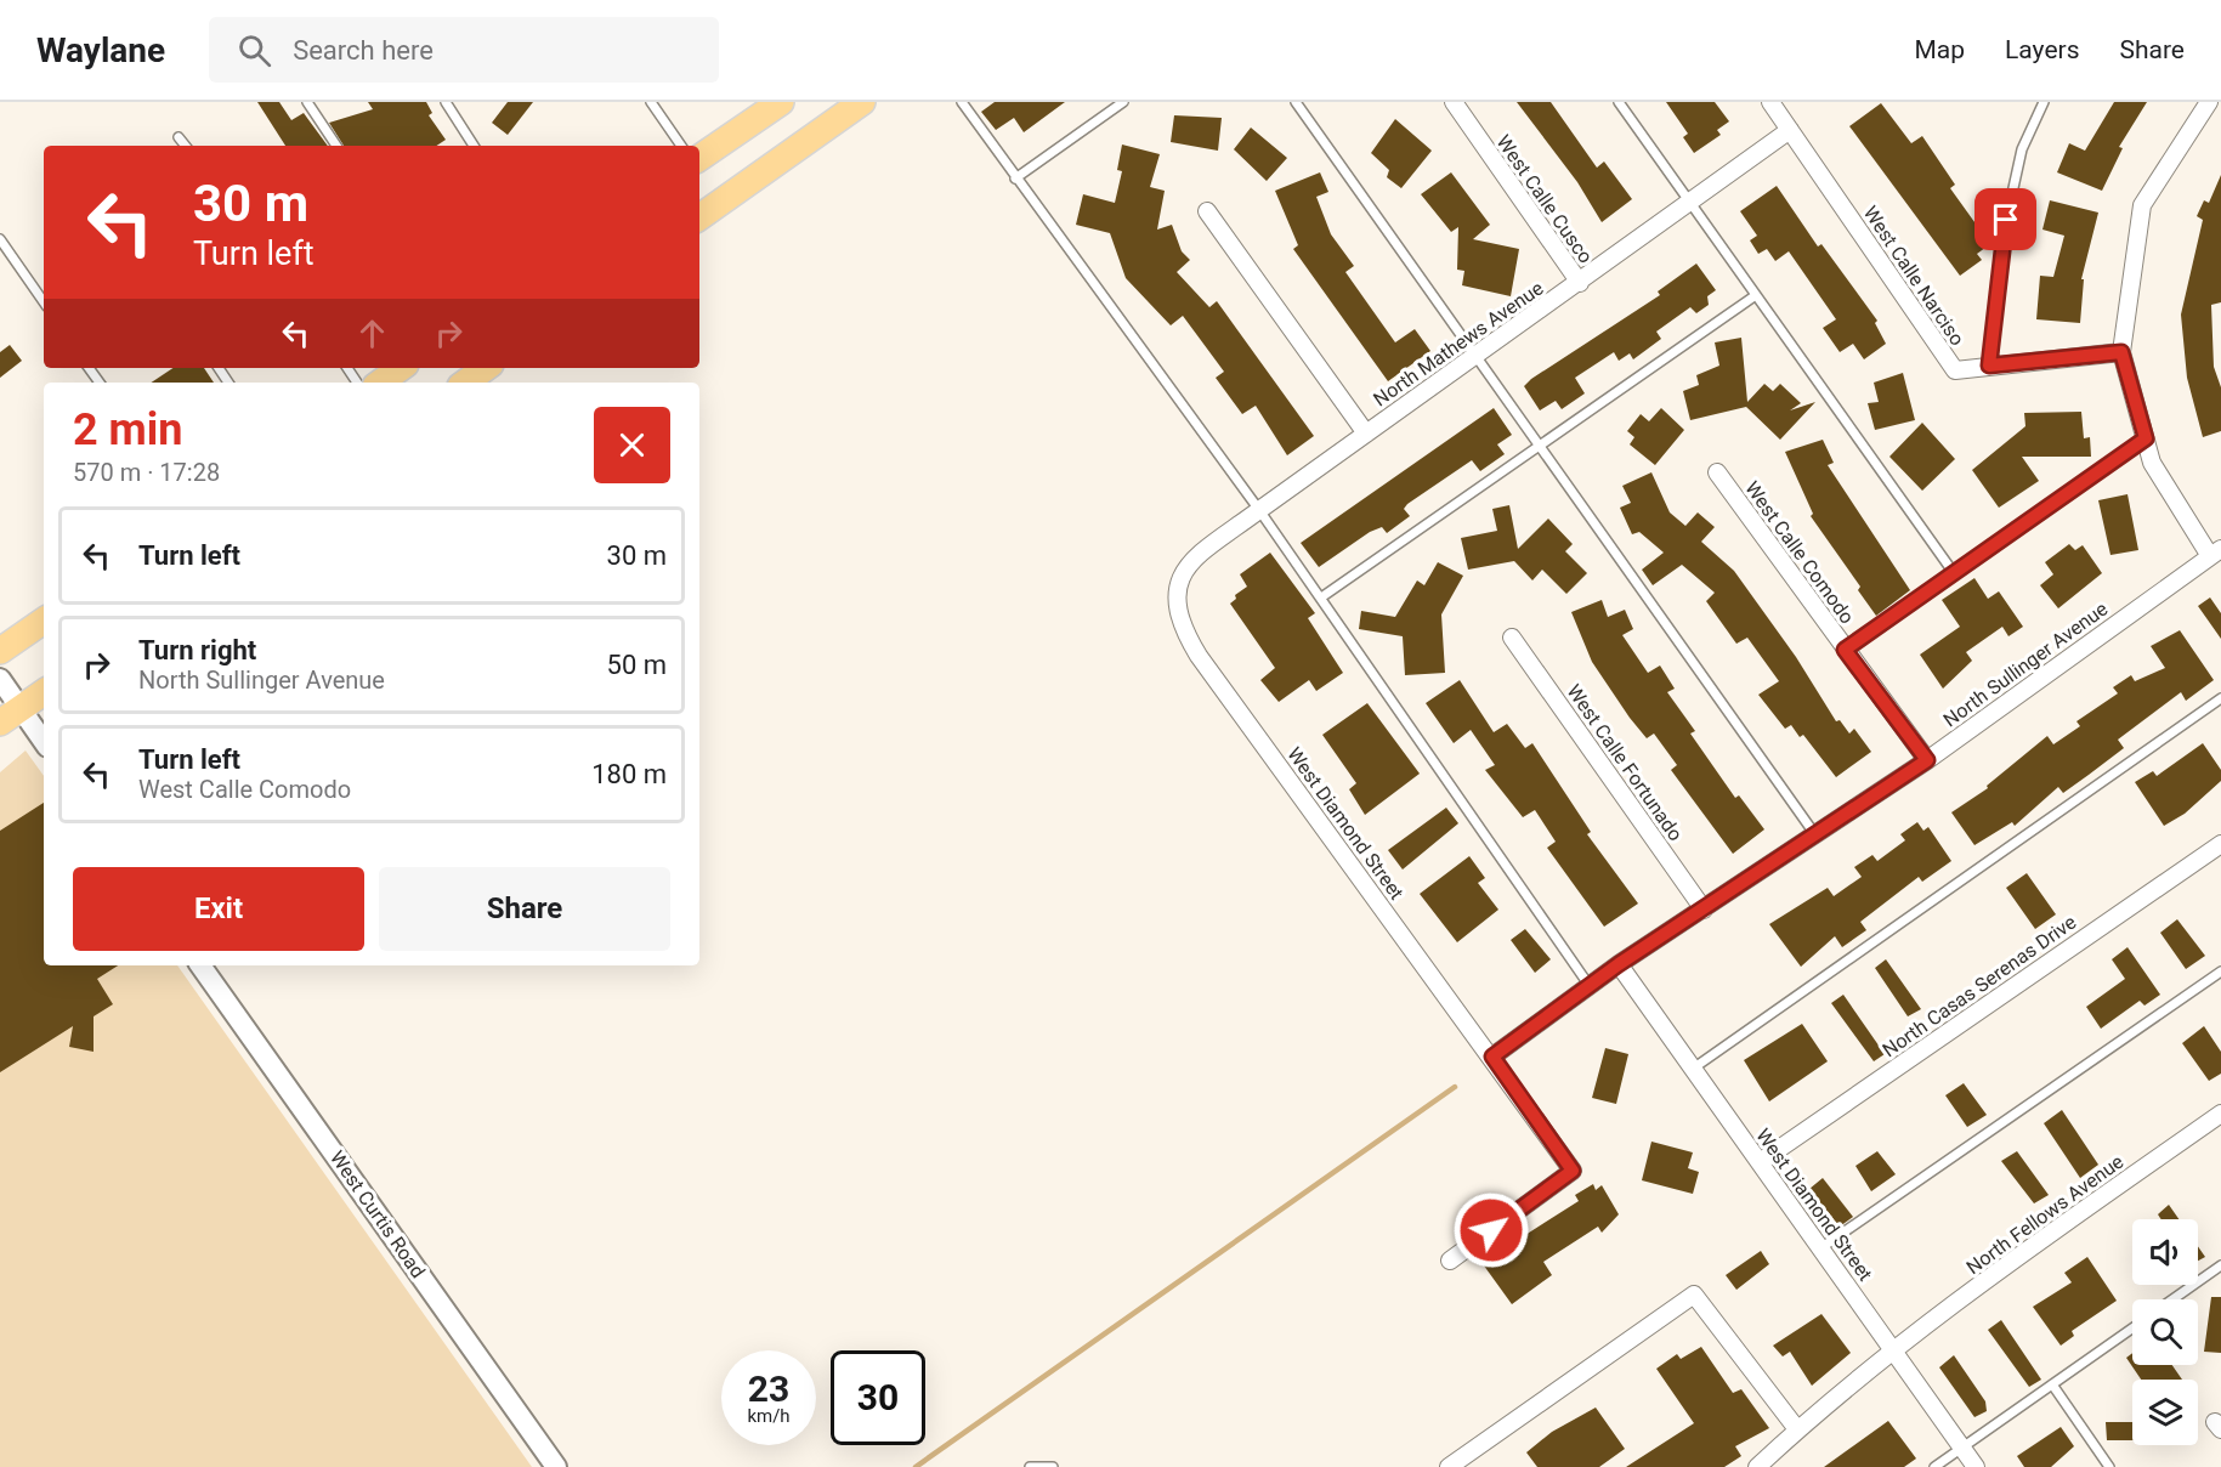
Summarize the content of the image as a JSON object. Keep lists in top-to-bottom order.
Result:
{
  "streets": {
    "street": [
      "West Calle Cusco",
      "West Calle Narciso",
      "North Mathews Avenue",
      "West Calle Comodo",
      "North Sullinger Avenue",
      "West Calle Fortunado",
      "West Diamond Street",
      "North Casas Serenas Drive",
      "West Curtis Road",
      "North Fellows Avenue"
    ]
  },
  "crossings": [
    ["West Calle Cusco", "North Mathews Avenue"],
    ["West Calle Narciso", "North Mathews Avenue"],
    ["North Mathews Avenue", "West Diamond Street"],
    ["West Calle Comodo", "North Sullinger Avenue"],
    ["North Sullinger Avenue", "West Calle Fortunado"],
    ["North Sullinger Avenue", "West Diamond Street"],
    ["West Diamond Street", "North Casas Serenas Drive"],
    ["West Diamond Street", "North Fellows Avenue"]
  ],
  "page": {
    "header": "Waylane",
    "search": "Search here",
    "nav": ["Map", "Layers", "Share"],
    "turn": ["30 m", "Turn left"],
    "heading": ["2 min", "570 m · 17:28"],
    "list": [
      {
        "name": "Turn left",
        "value": "30 m"
      },
      {
        "name": "Turn right",
        "note": "North Sullinger Avenue",
        "value": "50 m"
      },
      {
        "name": "Turn left",
        "note": "West Calle Comodo",
        "value": "180 m"
      }
    ],
    "buttons": ["Exit", "Share"],
    "speed": "23 km/h",
    "limit": "30"
  }
}
